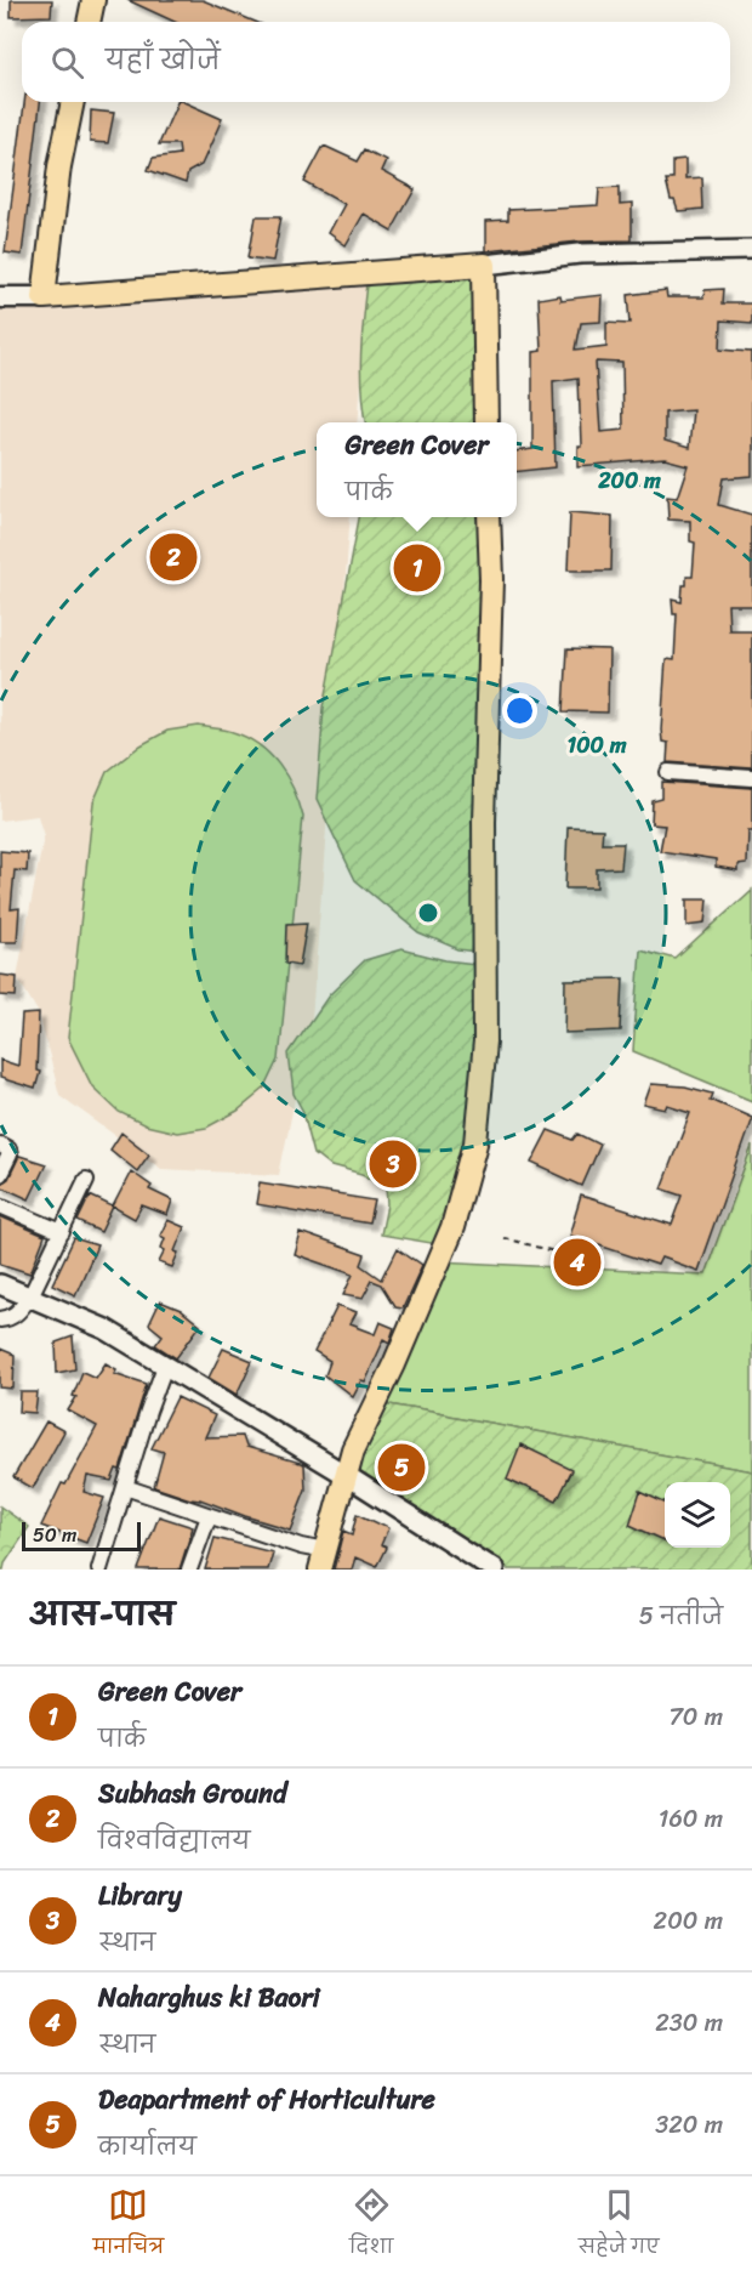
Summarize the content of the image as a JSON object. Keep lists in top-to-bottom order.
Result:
{
  "scale_bar": "50 m",
  "page": {
    "search": "यहाँ खोजें",
    "popup": ["Green Cover", "पार्क"],
    "pins": [
      "2",
      "1",
      "3",
      "4",
      "5"
    ],
    "scale": "50 m",
    "heading": ["आस-पास", "5 नतीजे"],
    "list": [
      {
        "mark": "1",
        "name": "Green Cover",
        "note": "पार्क",
        "value": "70 m"
      },
      {
        "mark": "2",
        "name": "Subhash Ground",
        "note": "विश्वविद्यालय",
        "value": "160 m"
      },
      {
        "mark": "3",
        "name": "Library",
        "note": "स्थान",
        "value": "200 m"
      },
      {
        "mark": "4",
        "name": "Naharghus ki Baori",
        "note": "स्थान",
        "value": "230 m"
      },
      {
        "mark": "5",
        "name": "Deapartment of Horticulture",
        "note": "कार्यालय",
        "value": "320 m"
      }
    ],
    "nav": ["मानचित्र", "दिशा", "सहेजे गए"]
  },
  "rings": ["200 m", "100 m"]
}
